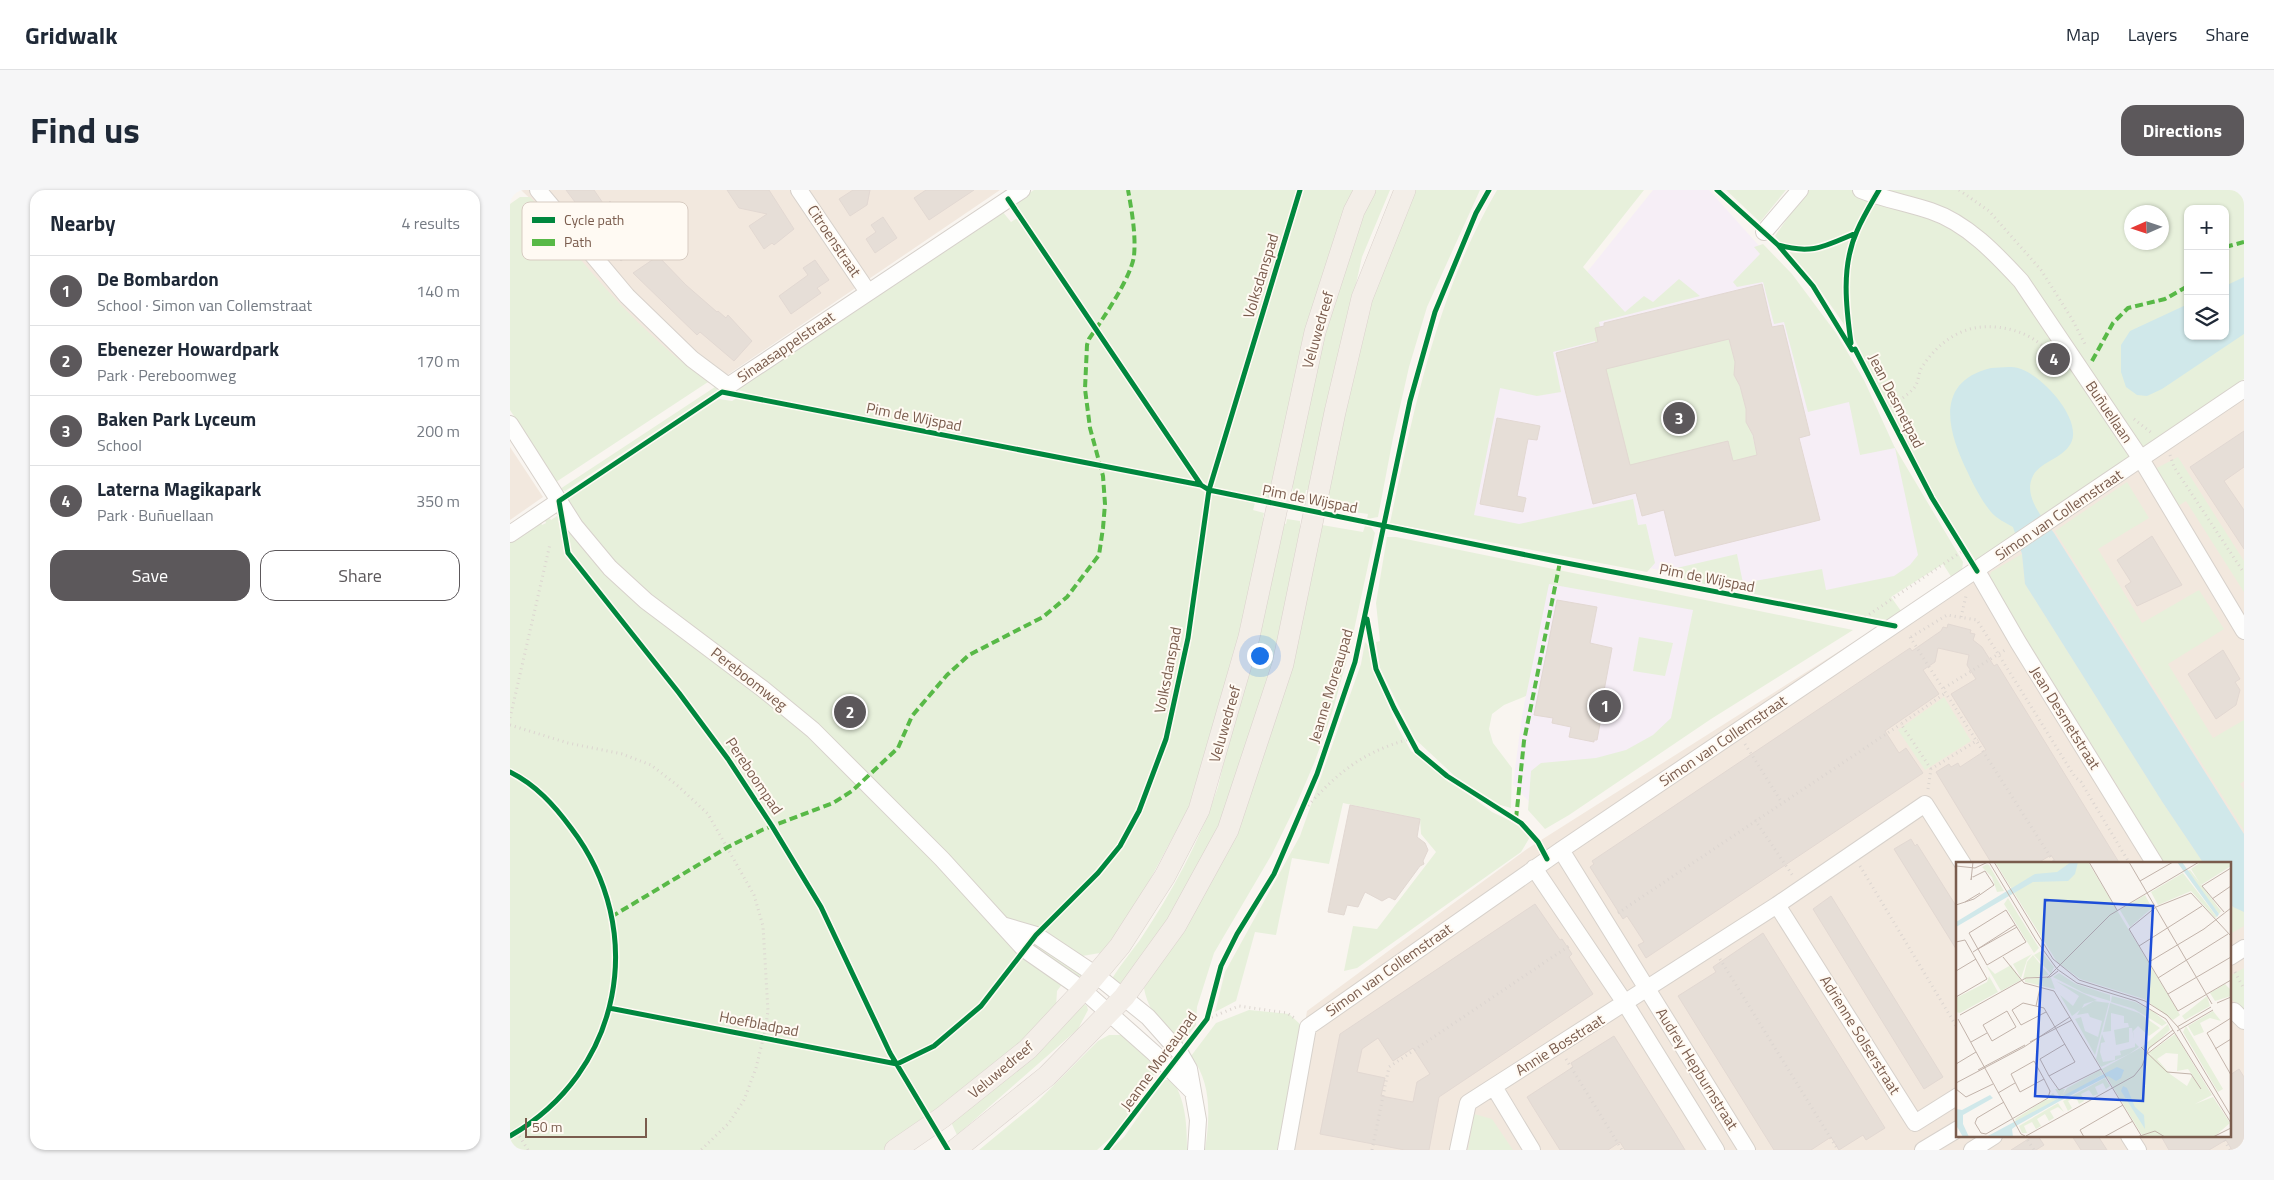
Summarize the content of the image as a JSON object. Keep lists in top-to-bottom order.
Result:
{
  "streets": {
    "main road": ["Veluwedreef"],
    "street": [
      "Citroenstraat",
      "Sinaasappelstraat",
      "Buñuellaan",
      "Simon van Collemstraat",
      "Pereboomweg",
      "Jean Desmetstraat",
      "Adrienne Solserstraat",
      "Annie Bosstraat",
      "Audrey Hepburnstraat"
    ],
    "path": ["Hoefbladpad"],
    "cycle path": [
      "Volksdanspad",
      "Jean Desmetpad",
      "Pim de Wijspad",
      "Jeanne Moreaupad"
    ]
  },
  "crossings": [
    ["Citroenstraat", "Sinaasappelstraat"],
    ["Veluwedreef", "Pereboomweg"],
    ["Buñuellaan", "Simon van Collemstraat"],
    ["Simon van Collemstraat", "Jean Desmetstraat"],
    ["Simon van Collemstraat", "Audrey Hepburnstraat"],
    ["Annie Bosstraat", "Audrey Hepburnstraat"]
  ],
  "legend": ["Cycle path", "Path"],
  "scale_bar": "50 m",
  "north": "left",
  "page": {
    "header": "Gridwalk",
    "nav": ["Map", "Layers", "Share"],
    "title": "Find us",
    "buttons": [
      "Directions",
      ["Save", "Share"]
    ],
    "heading": ["Nearby", "4 results"],
    "map_buttons": ["+", "−"],
    "list": [
      {
        "mark": "1",
        "name": "De Bombardon",
        "note": "School · Simon van Collemstraat",
        "value": "140 m"
      },
      {
        "mark": "2",
        "name": "Ebenezer Howardpark",
        "note": "Park · Pereboomweg",
        "value": "170 m"
      },
      {
        "mark": "3",
        "name": "Baken Park Lyceum",
        "note": "School",
        "value": "200 m"
      },
      {
        "mark": "4",
        "name": "Laterna Magikapark",
        "note": "Park · Buñuellaan",
        "value": "350 m"
      }
    ],
    "pins": [
      "4",
      "3",
      "1",
      "2"
    ],
    "scale": "50 m"
  }
}
